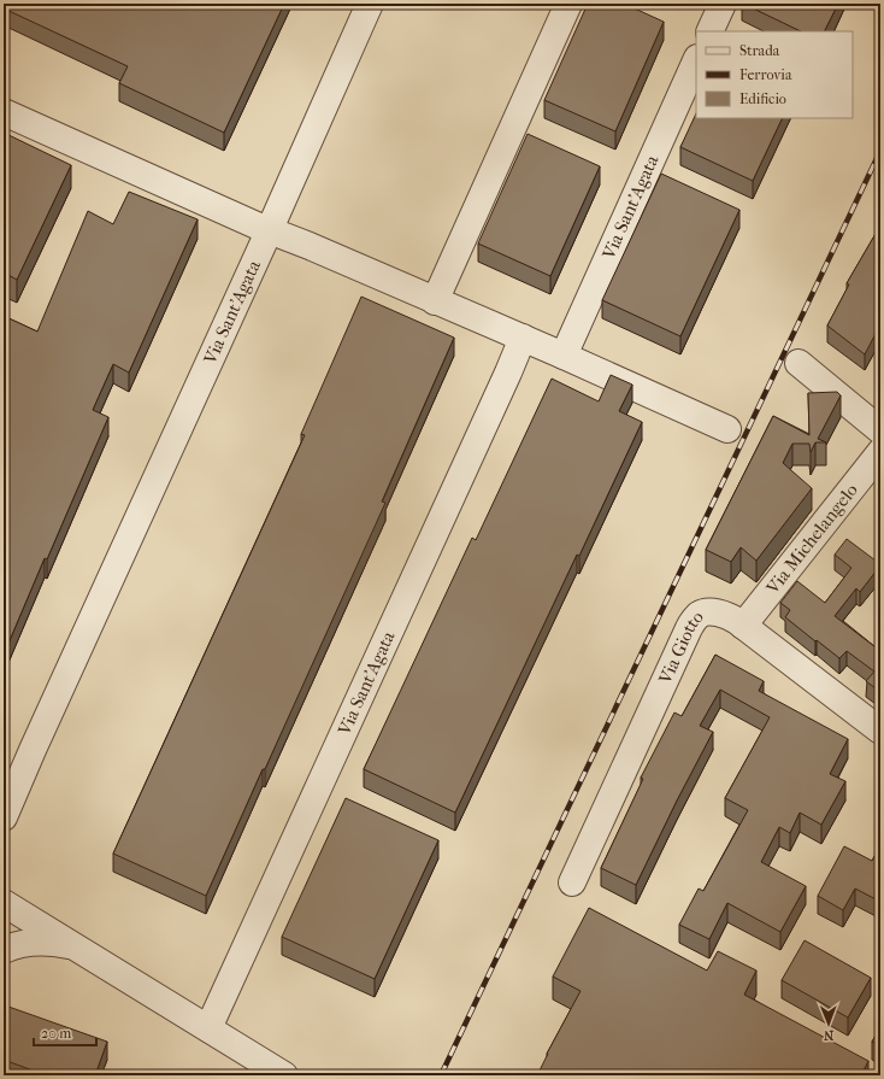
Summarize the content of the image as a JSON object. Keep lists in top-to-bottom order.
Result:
{
  "streets": {
    "street": ["Via Sant'Agata", "Via Michelangelo", "Via Giotto"]
  },
  "crossings": [
    ["Via Michelangelo", "Via Giotto"]
  ],
  "legend": ["Strada", "Ferrovia", "Edificio"],
  "scale_bar": "20 m",
  "north": "bottom"
}
